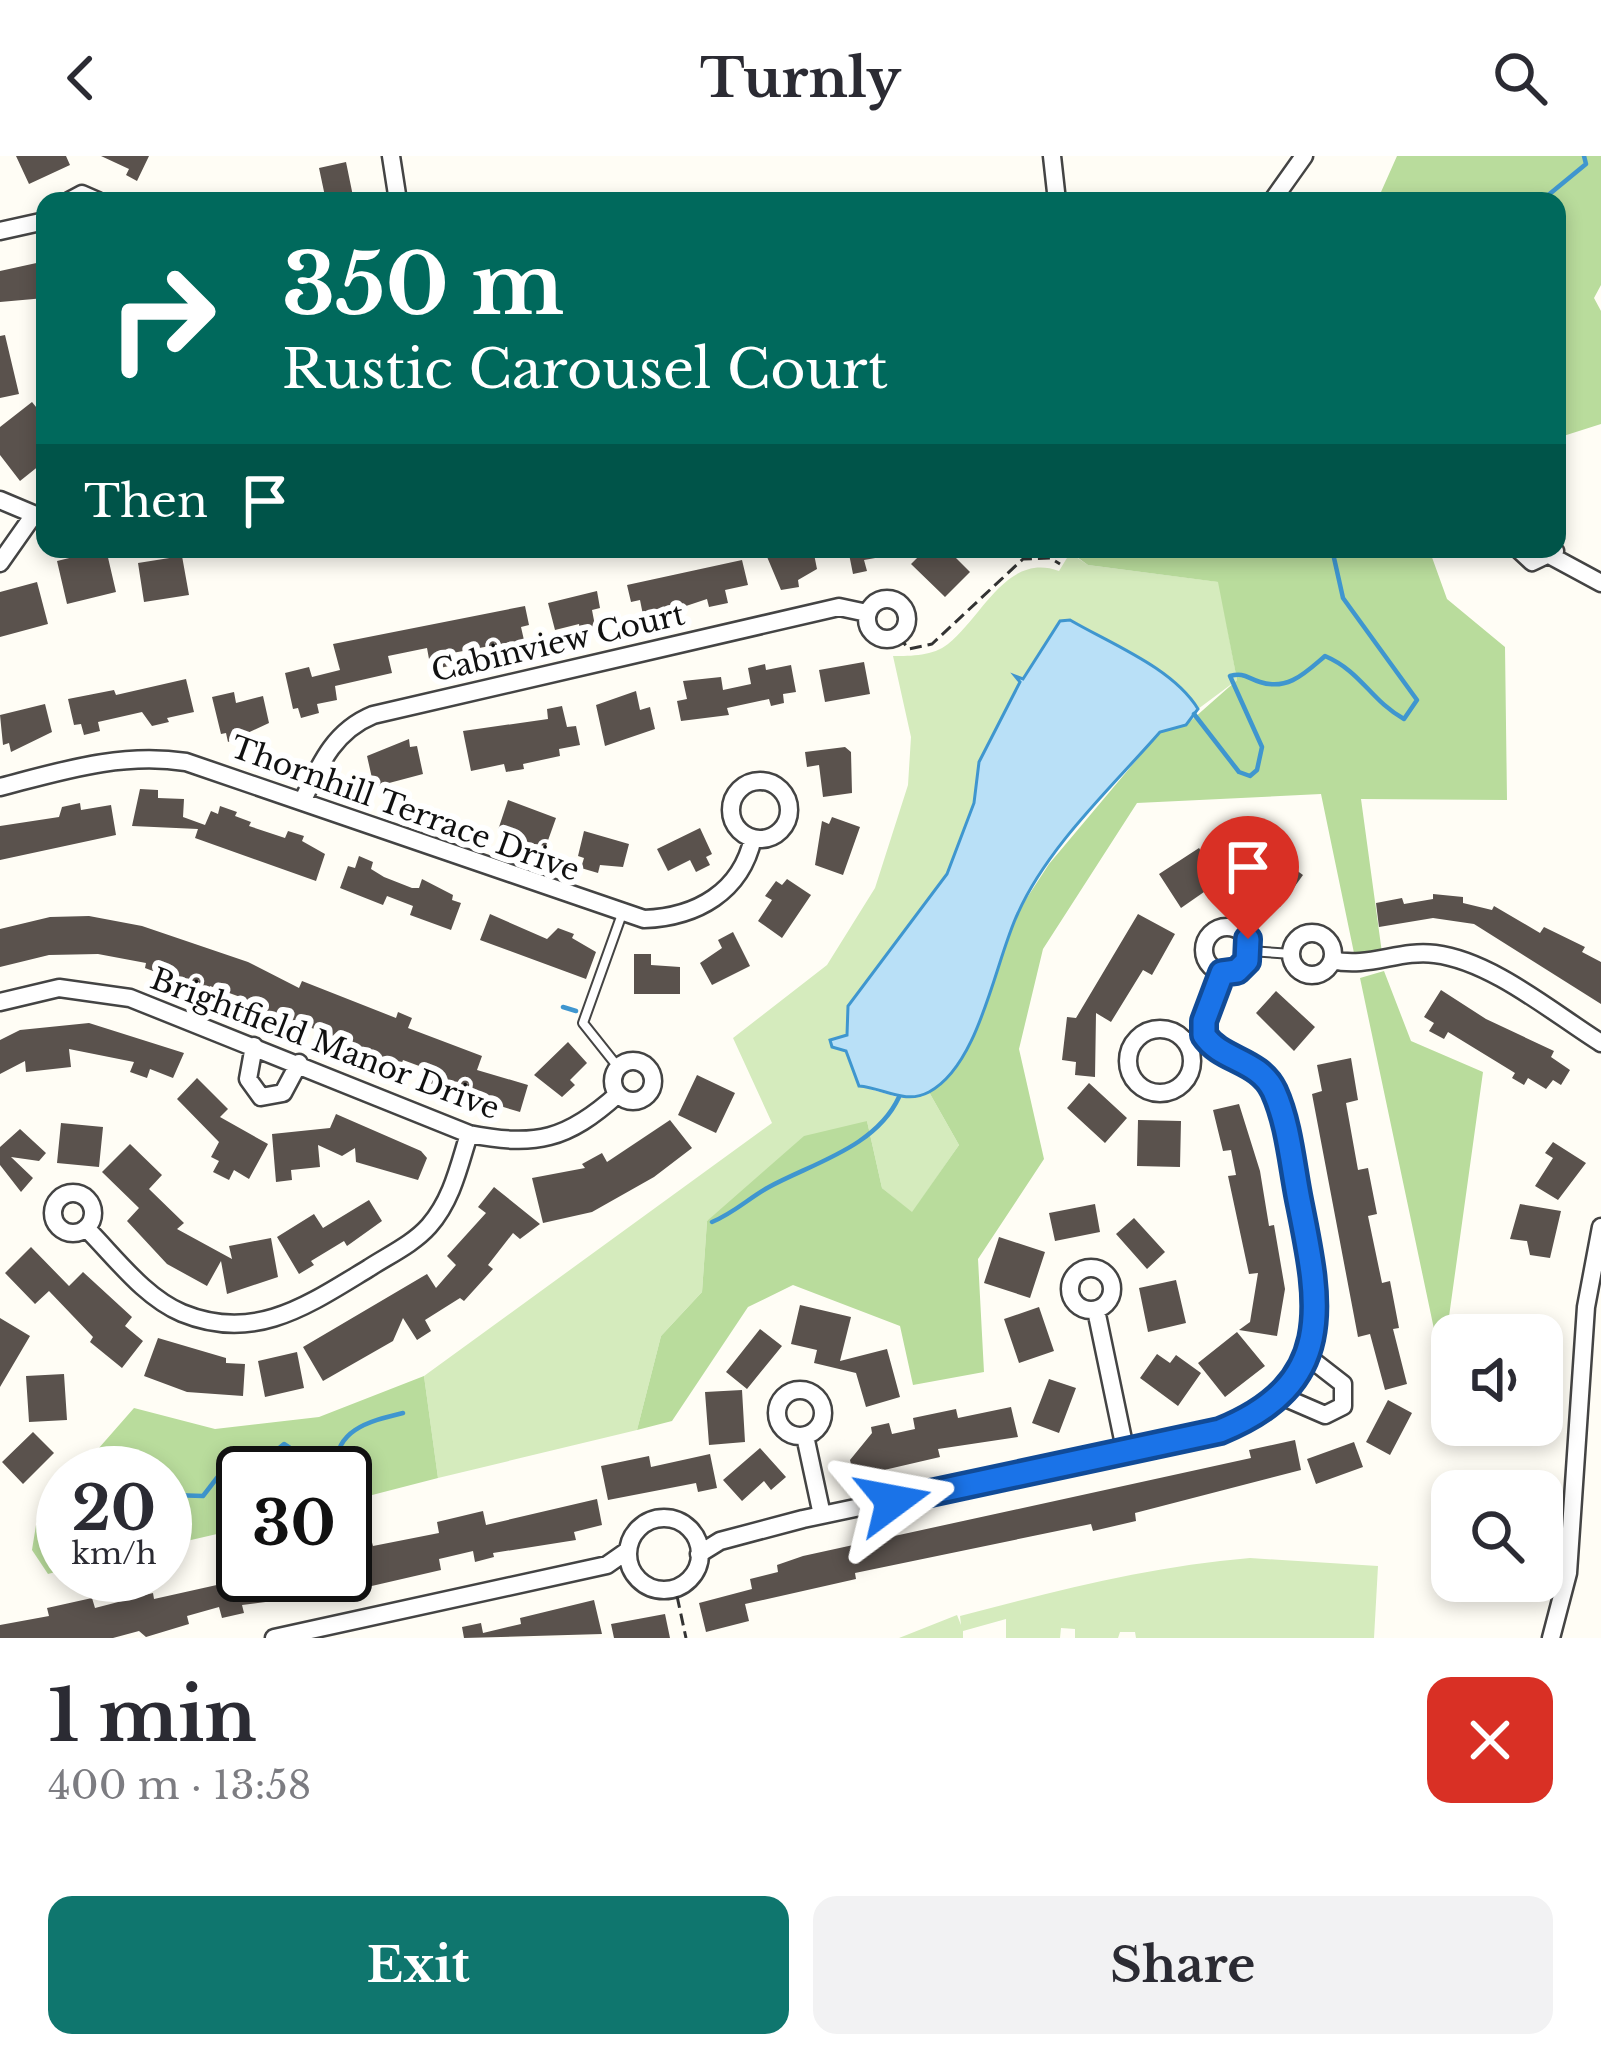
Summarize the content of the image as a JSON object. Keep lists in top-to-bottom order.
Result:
{
  "streets": {
    "street": ["Cabinview Court", "Thornhill Terrace Drive", "Brightfield Manor Drive"]
  },
  "crossings": [
    ["Cabinview Court", "Thornhill Terrace Drive"],
    ["Thornhill Terrace Drive", "Brightfield Manor Drive"]
  ],
  "page": {
    "header": "Turnly",
    "turn": ["350 m", "Rustic Carousel Court"],
    "then": "Then",
    "speed": "20 km/h",
    "limit": "30",
    "heading": ["1 min", "400 m · 13:58"],
    "buttons": ["Exit", "Share"]
  }
}
